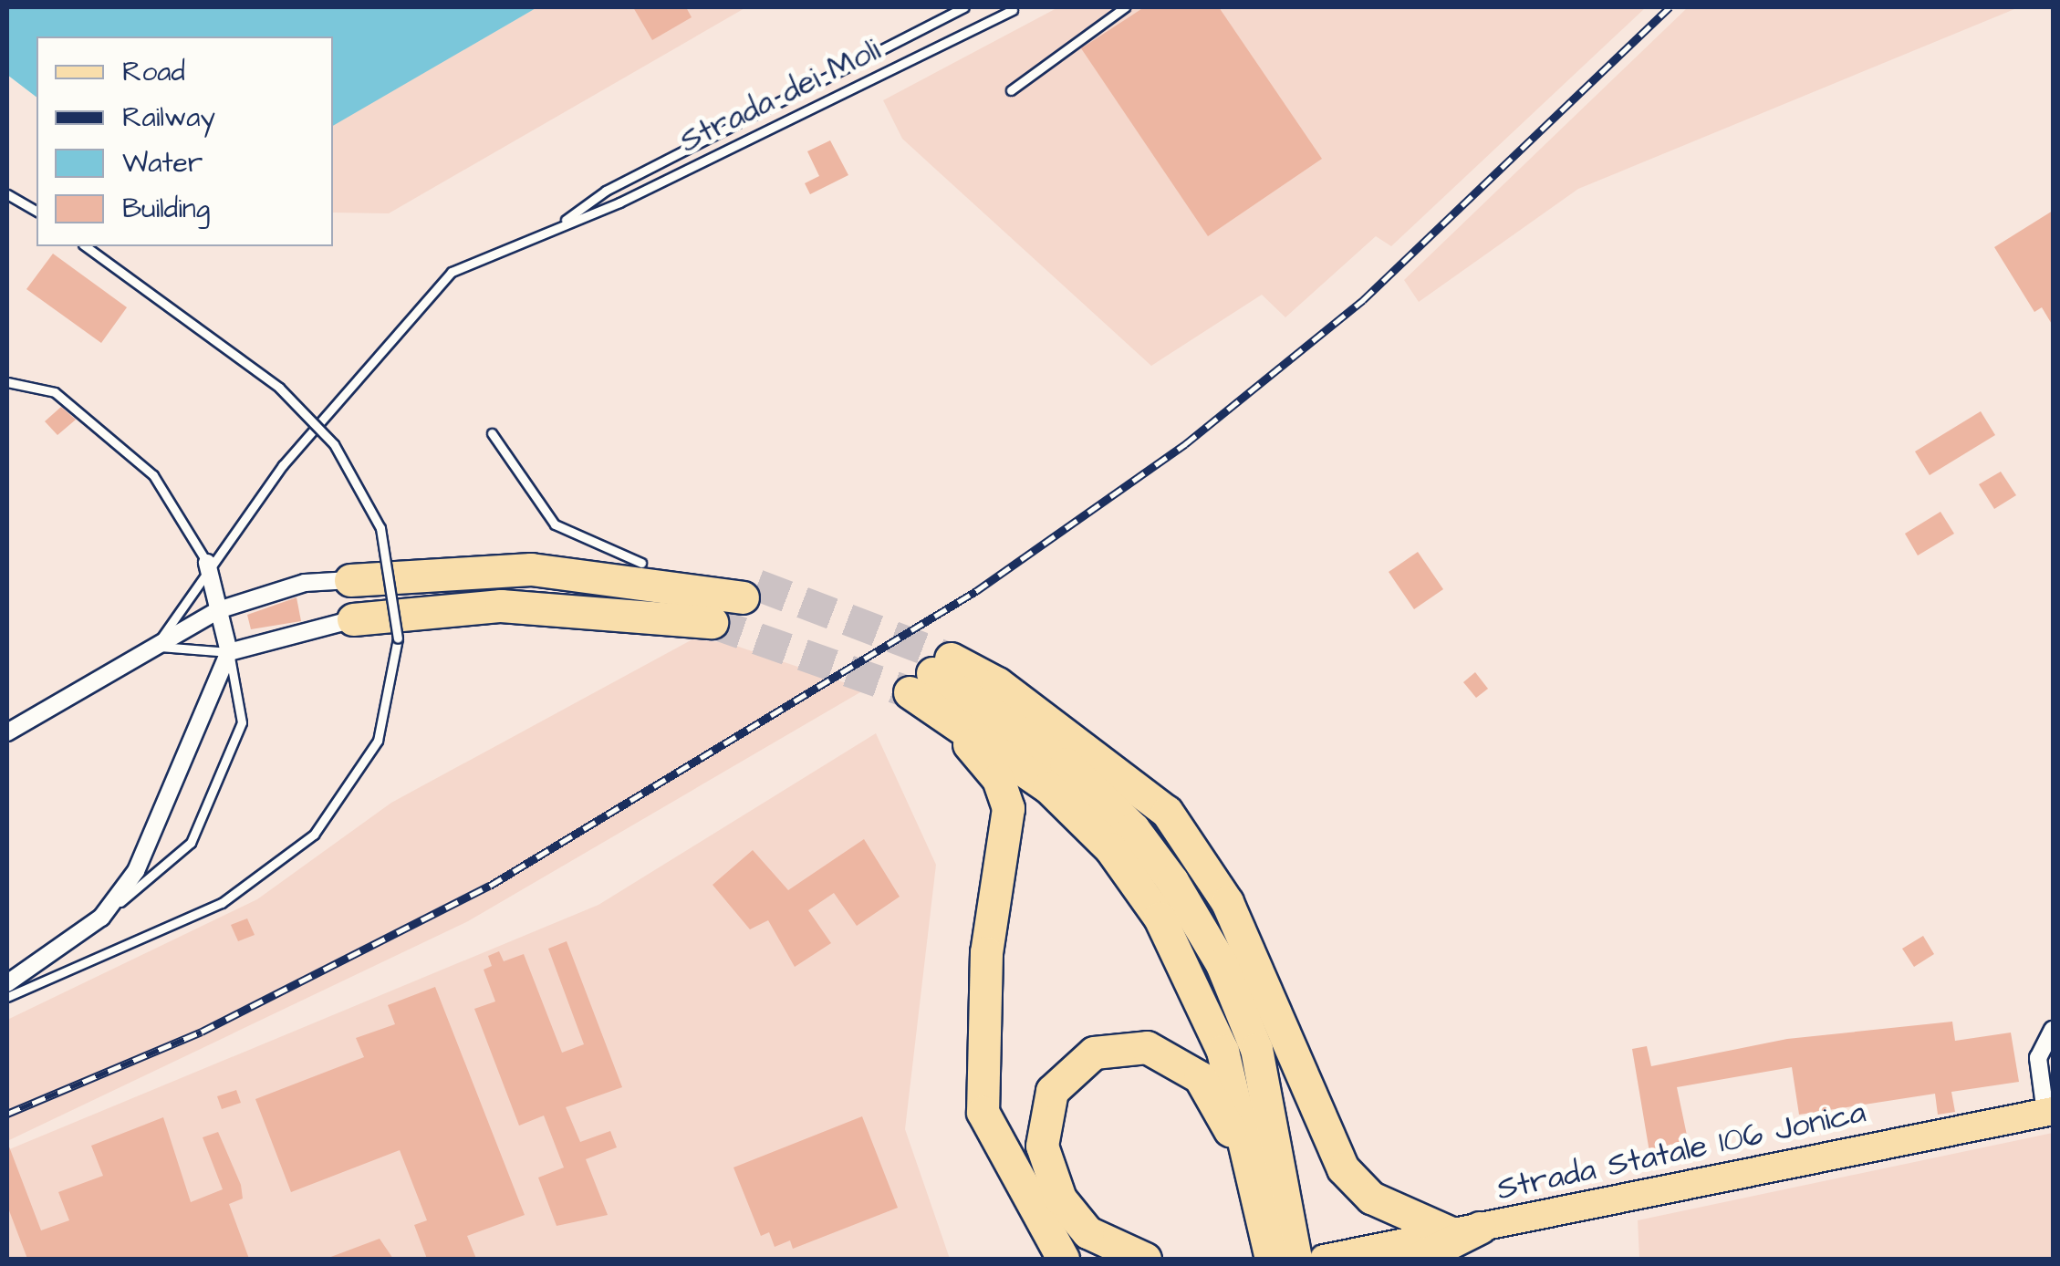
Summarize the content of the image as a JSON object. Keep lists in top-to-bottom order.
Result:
{
  "streets": {
    "main road": ["Strada Statale 106 Jonica"],
    "lane": ["Strada dei Moli"]
  },
  "legend": [
    "Road",
    "Railway",
    "Water",
    "Building"
  ]
}
